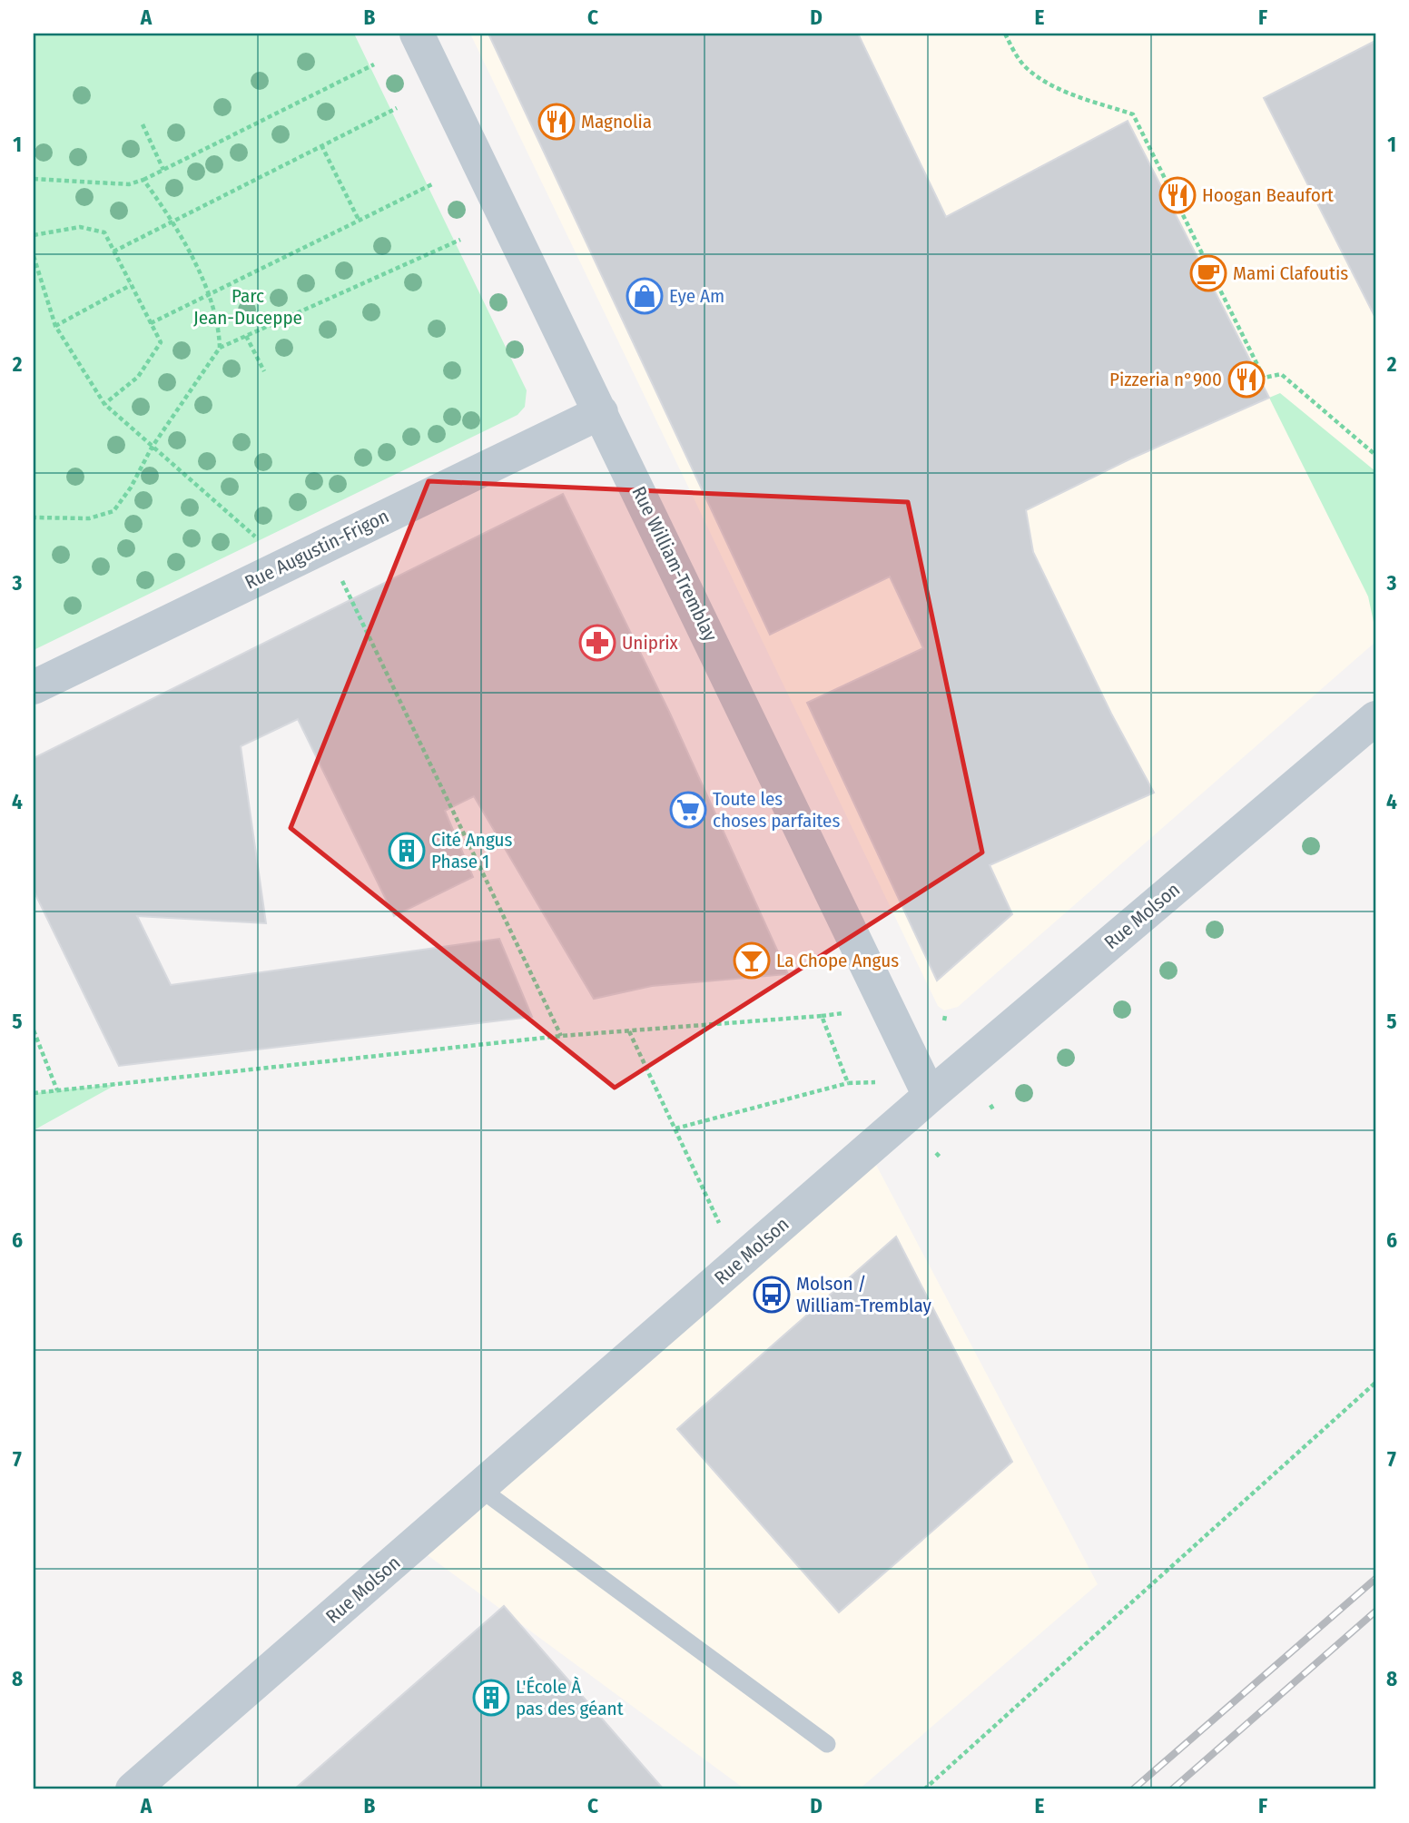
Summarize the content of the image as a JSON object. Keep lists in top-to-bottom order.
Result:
{
  "streets": {
    "street": ["Rue Augustin-Frigon", "Rue William-Tremblay", "Rue Molson"]
  },
  "crossings": [
    ["Rue Augustin-Frigon", "Rue William-Tremblay"],
    ["Rue William-Tremblay", "Rue Molson"]
  ],
  "parks": ["Parc Jean-Duceppe"],
  "places": {
    "restaurant": ["Magnolia", "Hoogan Beaufort", "Pizzeria n°900"],
    "cafe": ["Mami Clafoutis"],
    "shop": ["Eye Am"],
    "pharmacy": ["Uniprix"],
    "supermarket": ["Toute les choses parfaites"],
    "building": ["Cité Angus Phase 1", "L'École À pas des géant"],
    "bar": ["La Chope Angus"],
    "bus stop": ["Molson / William-Tremblay"]
  },
  "grid": {
    "columns": [
      "A",
      "B",
      "C",
      "D",
      "E",
      "F"
    ],
    "rows": [
      "1",
      "2",
      "3",
      "4",
      "5",
      "6",
      "7",
      "8"
    ]
  }
}
